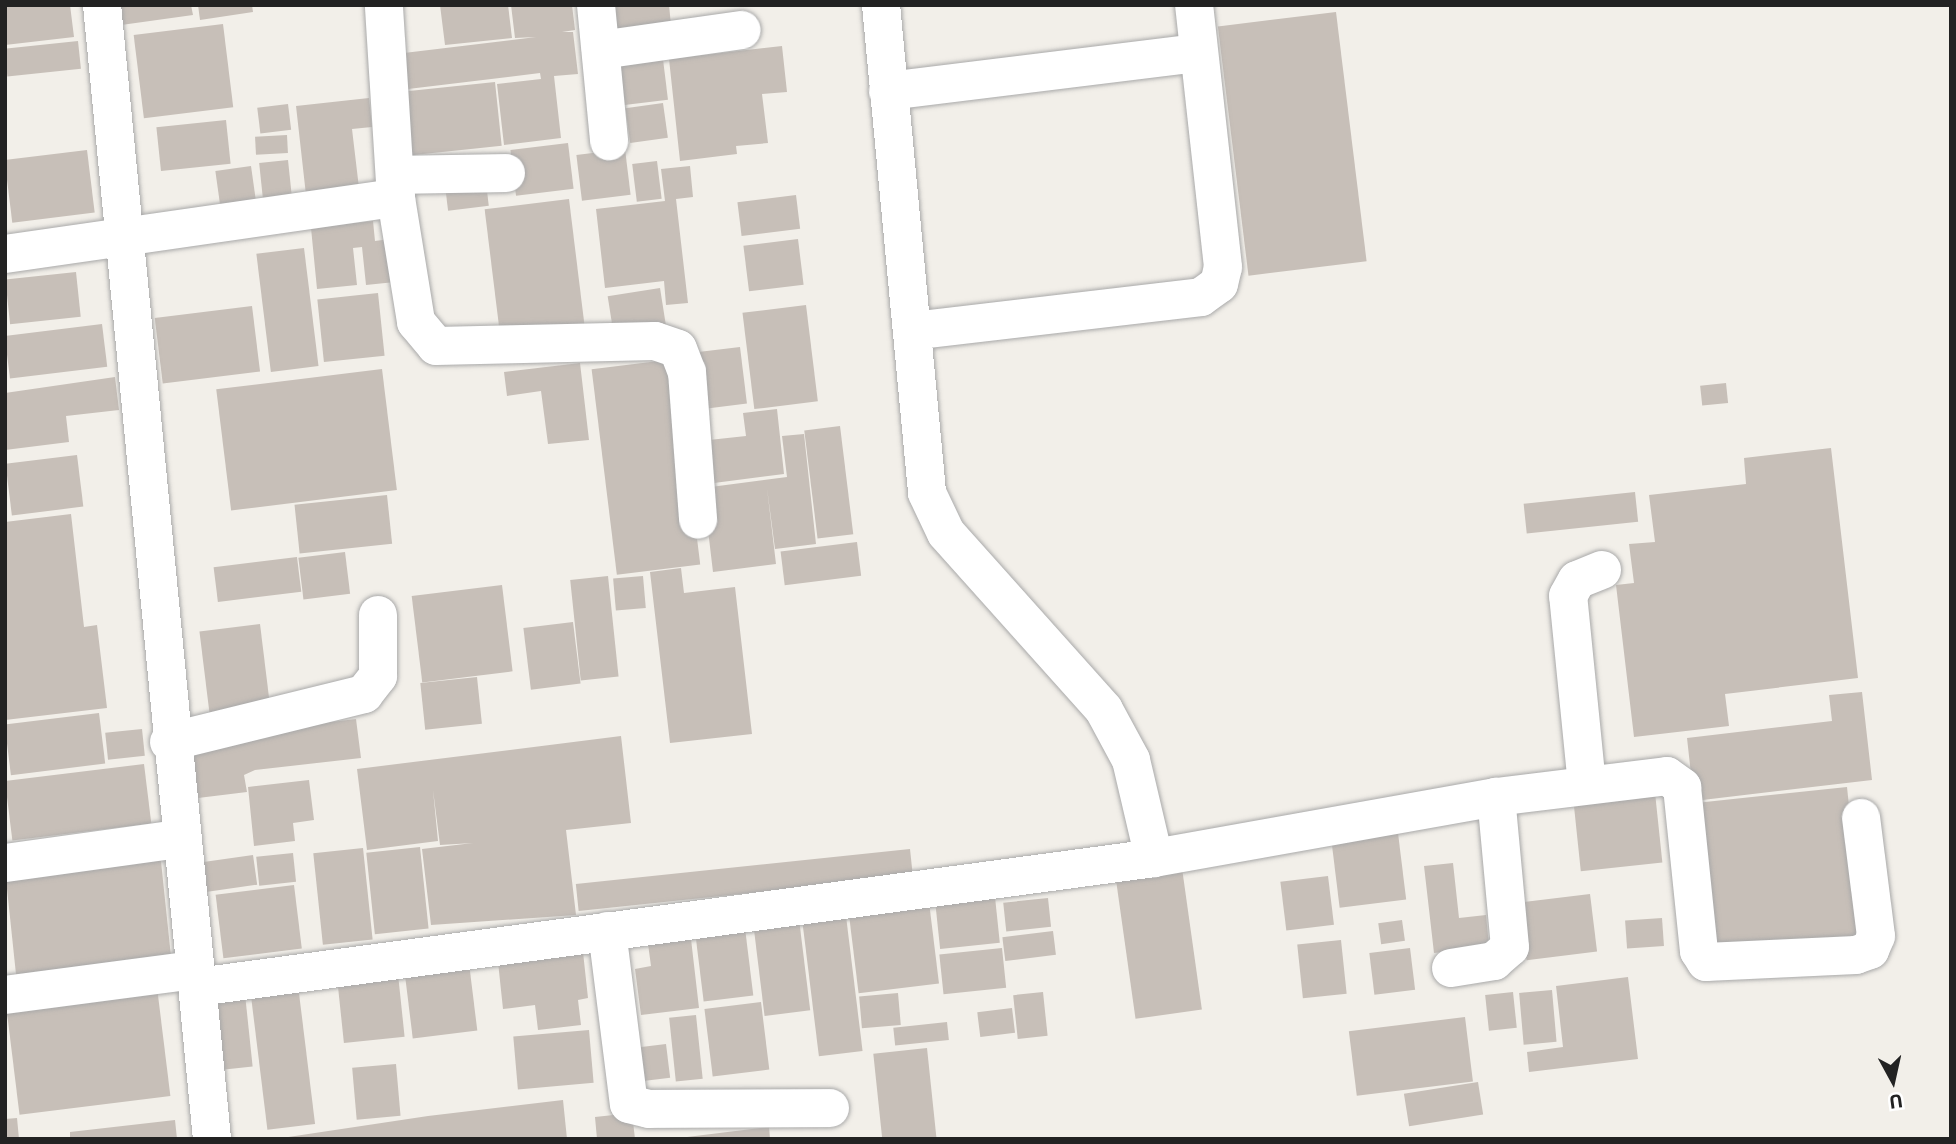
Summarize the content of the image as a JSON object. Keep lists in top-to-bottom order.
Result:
{
  "north": "bottom"
}
